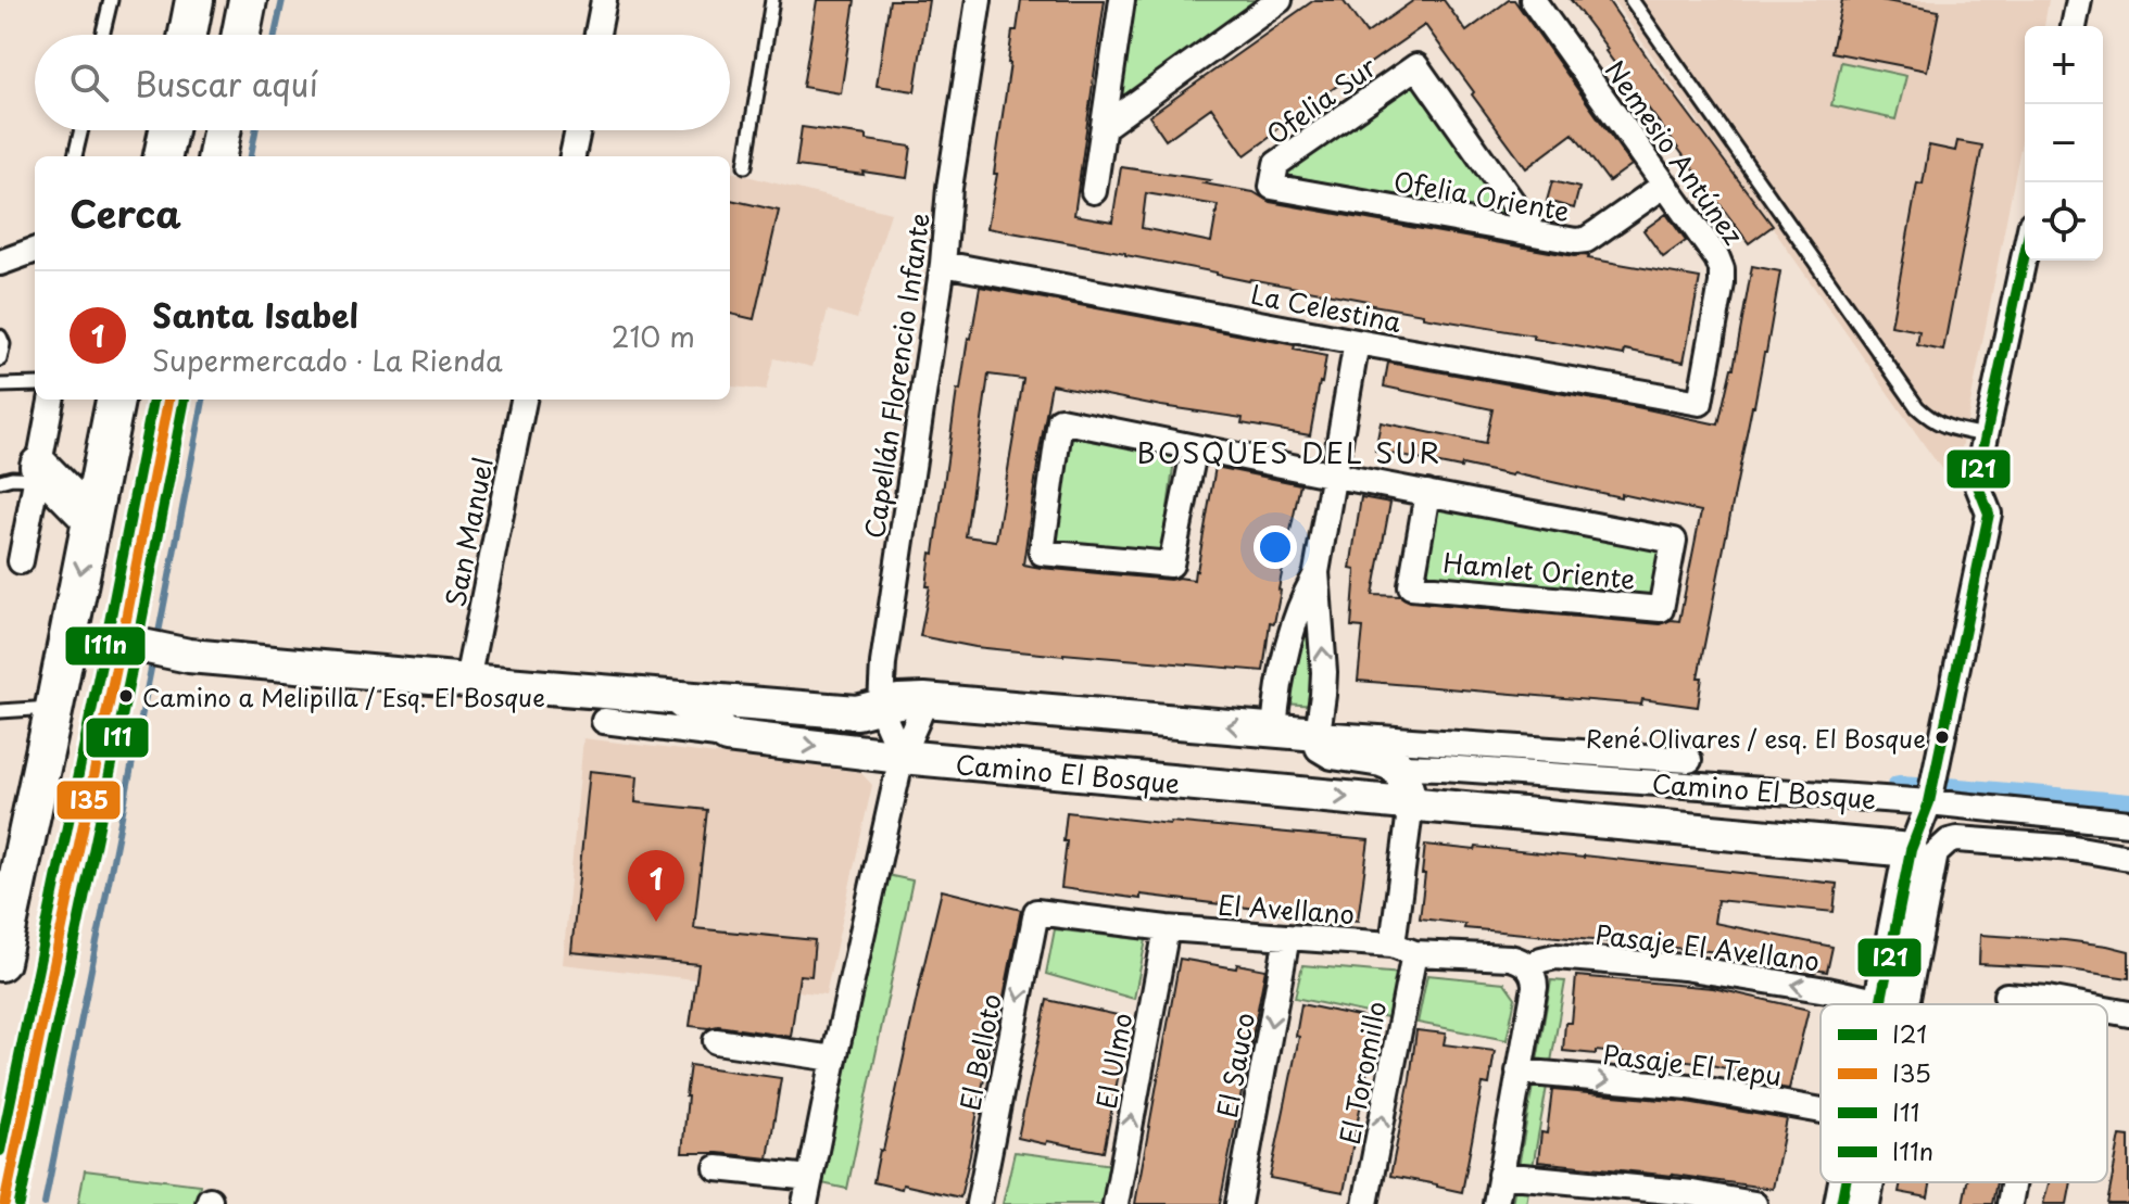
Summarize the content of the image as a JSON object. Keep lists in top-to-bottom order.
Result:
{
  "streets": {
    "street": [
      "Ofelia Sur",
      "Nemesio Antúnez",
      "Ofelia Oriente",
      "La Celestina",
      "Capellán Florencio Infante",
      "San Manuel",
      "Hamlet Oriente",
      "Camino El Bosque",
      "El Avellano",
      "Pasaje El Avellano",
      "El Belloto",
      "El Ulmo",
      "Pasaje El Tepu",
      "El Sauco",
      "El Toromillo"
    ]
  },
  "crossings": [
    ["Ofelia Sur", "Ofelia Oriente"],
    ["Nemesio Antúnez", "Ofelia Oriente"],
    ["Nemesio Antúnez", "La Celestina"],
    ["La Celestina", "Capellán Florencio Infante"],
    ["Capellán Florencio Infante", "Camino El Bosque"],
    ["San Manuel", "Camino El Bosque"],
    ["Camino El Bosque", "El Toromillo"],
    ["El Avellano", "Pasaje El Avellano"],
    ["El Avellano", "El Belloto"],
    ["El Avellano", "El Ulmo"],
    ["El Avellano", "El Sauco"],
    ["El Avellano", "El Toromillo"]
  ],
  "one_way": ["Pasaje El Avellano", "El Ulmo", "El Sauco"],
  "districts": ["BOSQUES DEL SUR"],
  "places": ["Camino a Melipilla / Esq. El Bosque", "René Olivares / esq. El Bosque"],
  "lines": [
    "transit line I21",
    "transit line I35",
    "transit line I11",
    "transit line I11n"
  ],
  "legend": [
    "I21",
    "I35",
    "I11",
    "I11n"
  ],
  "page": {
    "map_buttons": ["+", "−"],
    "search": "Buscar aquí",
    "heading": "Cerca",
    "list": [
      {
        "mark": "1",
        "name": "Santa Isabel",
        "note": "Supermercado · La Rienda",
        "value": "210 m"
      }
    ],
    "pins": "1"
  }
}
